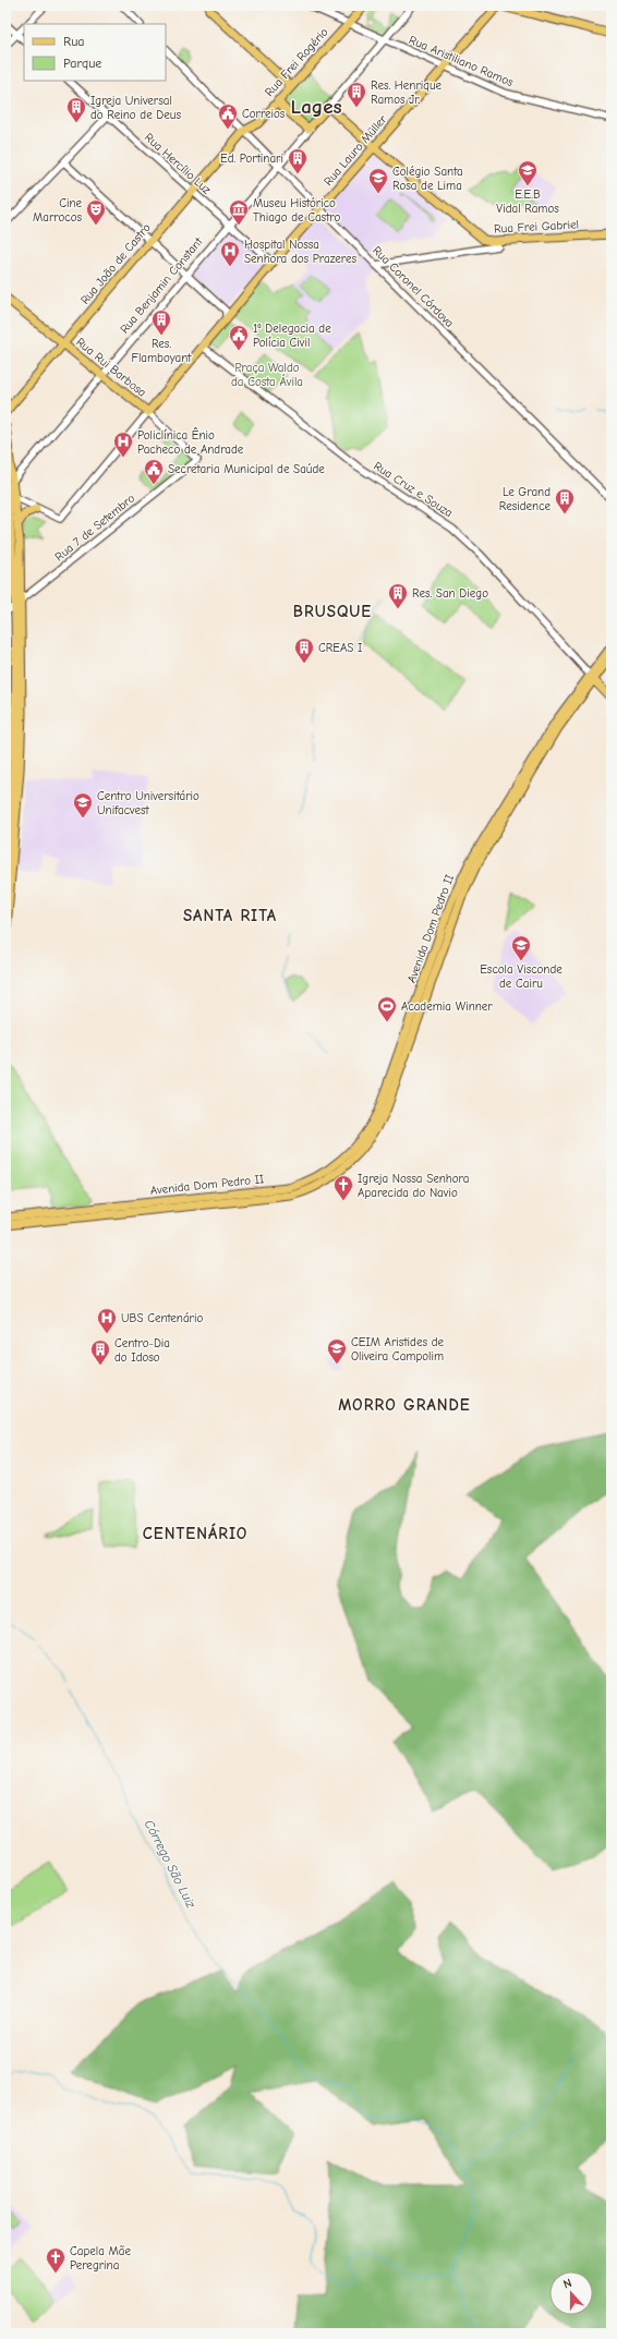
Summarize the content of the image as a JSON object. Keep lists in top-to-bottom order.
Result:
{
  "streets": {
    "main road": [
      "Rua Frei Rogério",
      "Rua Lauro Müller",
      "Rua Frei Gabriel",
      "Rua João de Castro",
      "Rua Benjamin Constant",
      "Rua Rui Barbosa",
      "Avenida Dom Pedro II"
    ],
    "street": [
      "Rua Aristiliano Ramos",
      "Rua Hercílio Luz",
      "Rua Coronel Córdova",
      "Rua Cruz e Souza",
      "Rua 7 de Setembro"
    ]
  },
  "crossings": [
    ["Rua Aristiliano Ramos", "Rua Frei Rogério"],
    ["Rua Aristiliano Ramos", "Rua Lauro Müller"],
    ["Rua Frei Rogério", "Rua João de Castro"],
    ["Rua Frei Rogério", "Rua Coronel Córdova"],
    ["Rua Lauro Müller", "Rua Hercílio Luz"],
    ["Rua Lauro Müller", "Rua Frei Gabriel"],
    ["Rua Lauro Müller", "Rua Coronel Córdova"],
    ["Rua Lauro Müller", "Rua Rui Barbosa"],
    ["Rua Lauro Müller", "Rua Cruz e Souza"],
    ["Rua Hercílio Luz", "Rua João de Castro"],
    ["Rua Hercílio Luz", "Rua Benjamin Constant"],
    ["Rua Frei Gabriel", "Rua Benjamin Constant"],
    ["Rua João de Castro", "Rua Coronel Córdova"],
    ["Rua João de Castro", "Rua Rui Barbosa"],
    ["Rua Benjamin Constant", "Rua Coronel Córdova"],
    ["Rua Benjamin Constant", "Rua Rui Barbosa"],
    ["Rua Rui Barbosa", "Rua 7 de Setembro"],
    ["Rua Cruz e Souza", "Avenida Dom Pedro II"]
  ],
  "districts": [
    "Lages",
    "BRUSQUE",
    "SANTA RITA",
    "MORRO GRANDE",
    "CENTENÁRIO"
  ],
  "water": ["Córrego São Luiz"],
  "parks": ["Praça Waldo da Costa Ávila"],
  "places": {
    "building": [
      "Res. Henrique Ramos Jr.",
      "Igreja Universal do Reino de Deus",
      "Ed. Portinari",
      "Res. Flamboyant",
      "Le Grand Residence",
      "Res. San Diego",
      "CREAS I",
      "Centro-Dia do Idoso"
    ],
    "public building": ["Correios", "1ª Delegacia de Polícia Civil", "Secretaria Municipal de Saúde"],
    "school or university": [
      "E.E.B Vidal Ramos",
      "Colégio Santa Rosa de Lima",
      "Centro Universitário Unifacvest",
      "Escola Visconde de Cairu",
      "CEIM Aristides de Oliveira Campolim"
    ],
    "theatre": ["Cine Marrocos"],
    "museum": ["Museu Histórico Thiago de Castro"],
    "hospital": ["Hospital Nossa Senhora dos Prazeres", "Policlínica Ênio Pacheco de Andrade", "UBS Centenário"],
    "sports": ["Academia Winner"],
    "church": ["Igreja Nossa Senhora Aparecida do Navio", "Capela Mãe Peregrina"]
  },
  "legend": ["Rua", "Parque"],
  "north": "top"
}
